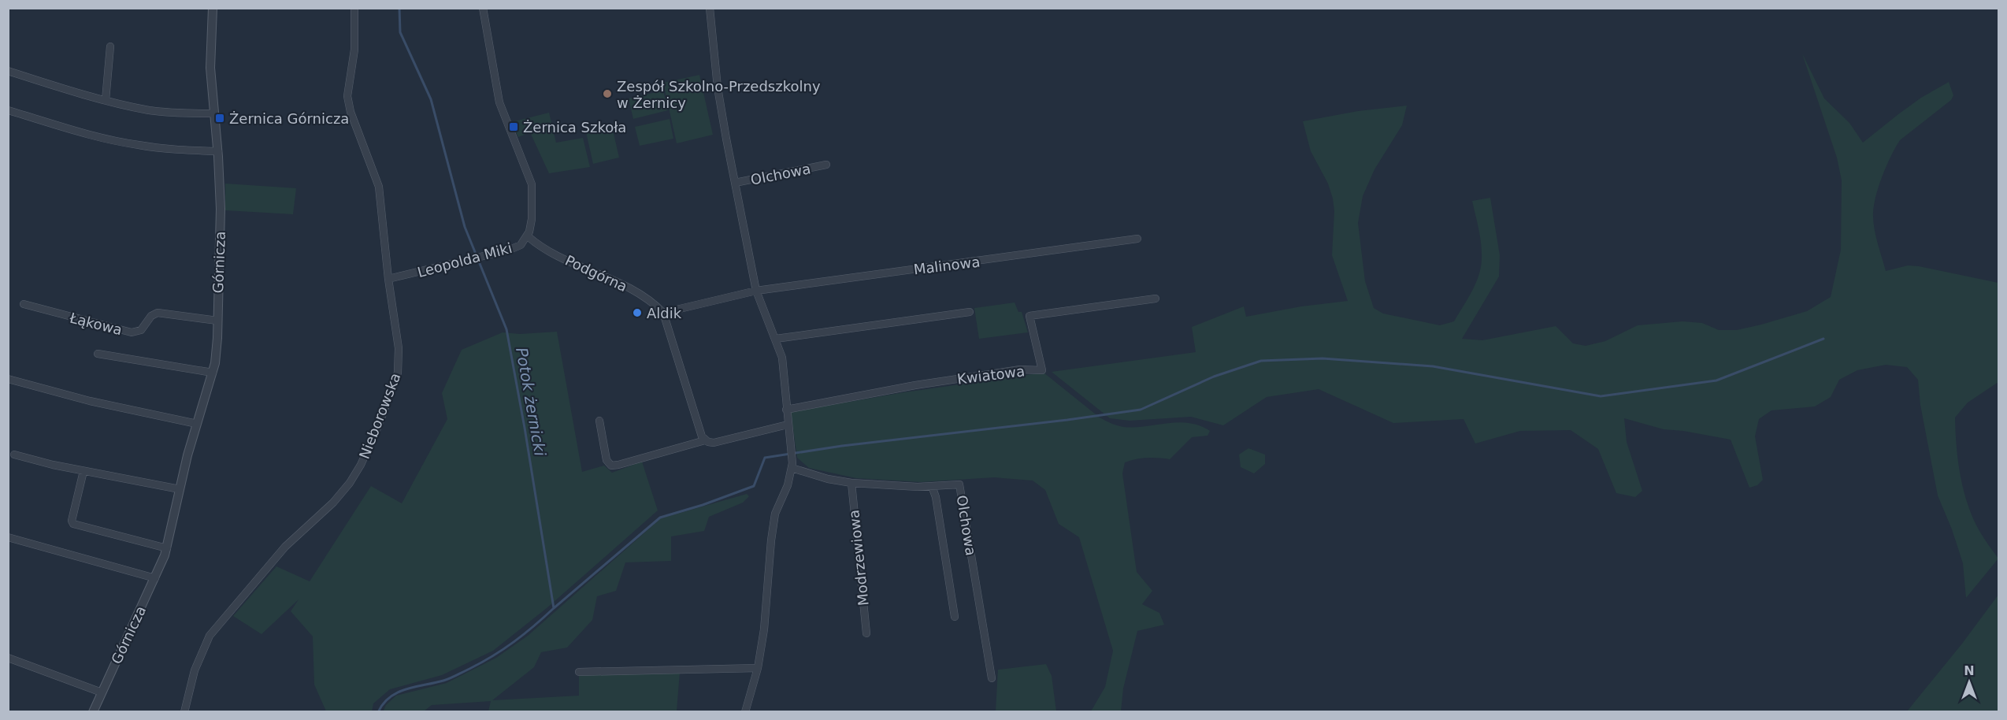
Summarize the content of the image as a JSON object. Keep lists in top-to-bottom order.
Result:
{
  "streets": {
    "street": [
      "Olchowa",
      "Leopolda Miki",
      "Górnicza",
      "Malinowa",
      "Podgórna",
      "Łąkowa",
      "Kwiatowa",
      "Nieborowska",
      "Modrzewiowa"
    ]
  },
  "crossings": [
    ["Olchowa", "Malinowa"],
    ["Olchowa", "Kwiatowa"],
    ["Olchowa", "Modrzewiowa"],
    ["Leopolda Miki", "Podgórna"],
    ["Leopolda Miki", "Nieborowska"],
    ["Górnicza", "Łąkowa"]
  ],
  "water": ["Potok żernicki"],
  "places": {
    "other": ["Zespół Szkolno-Przedszkolny w Żernicy", "Aldik"],
    "transit": ["Żernica Górnicza", "Żernica Szkoła"]
  },
  "north": "top"
}
